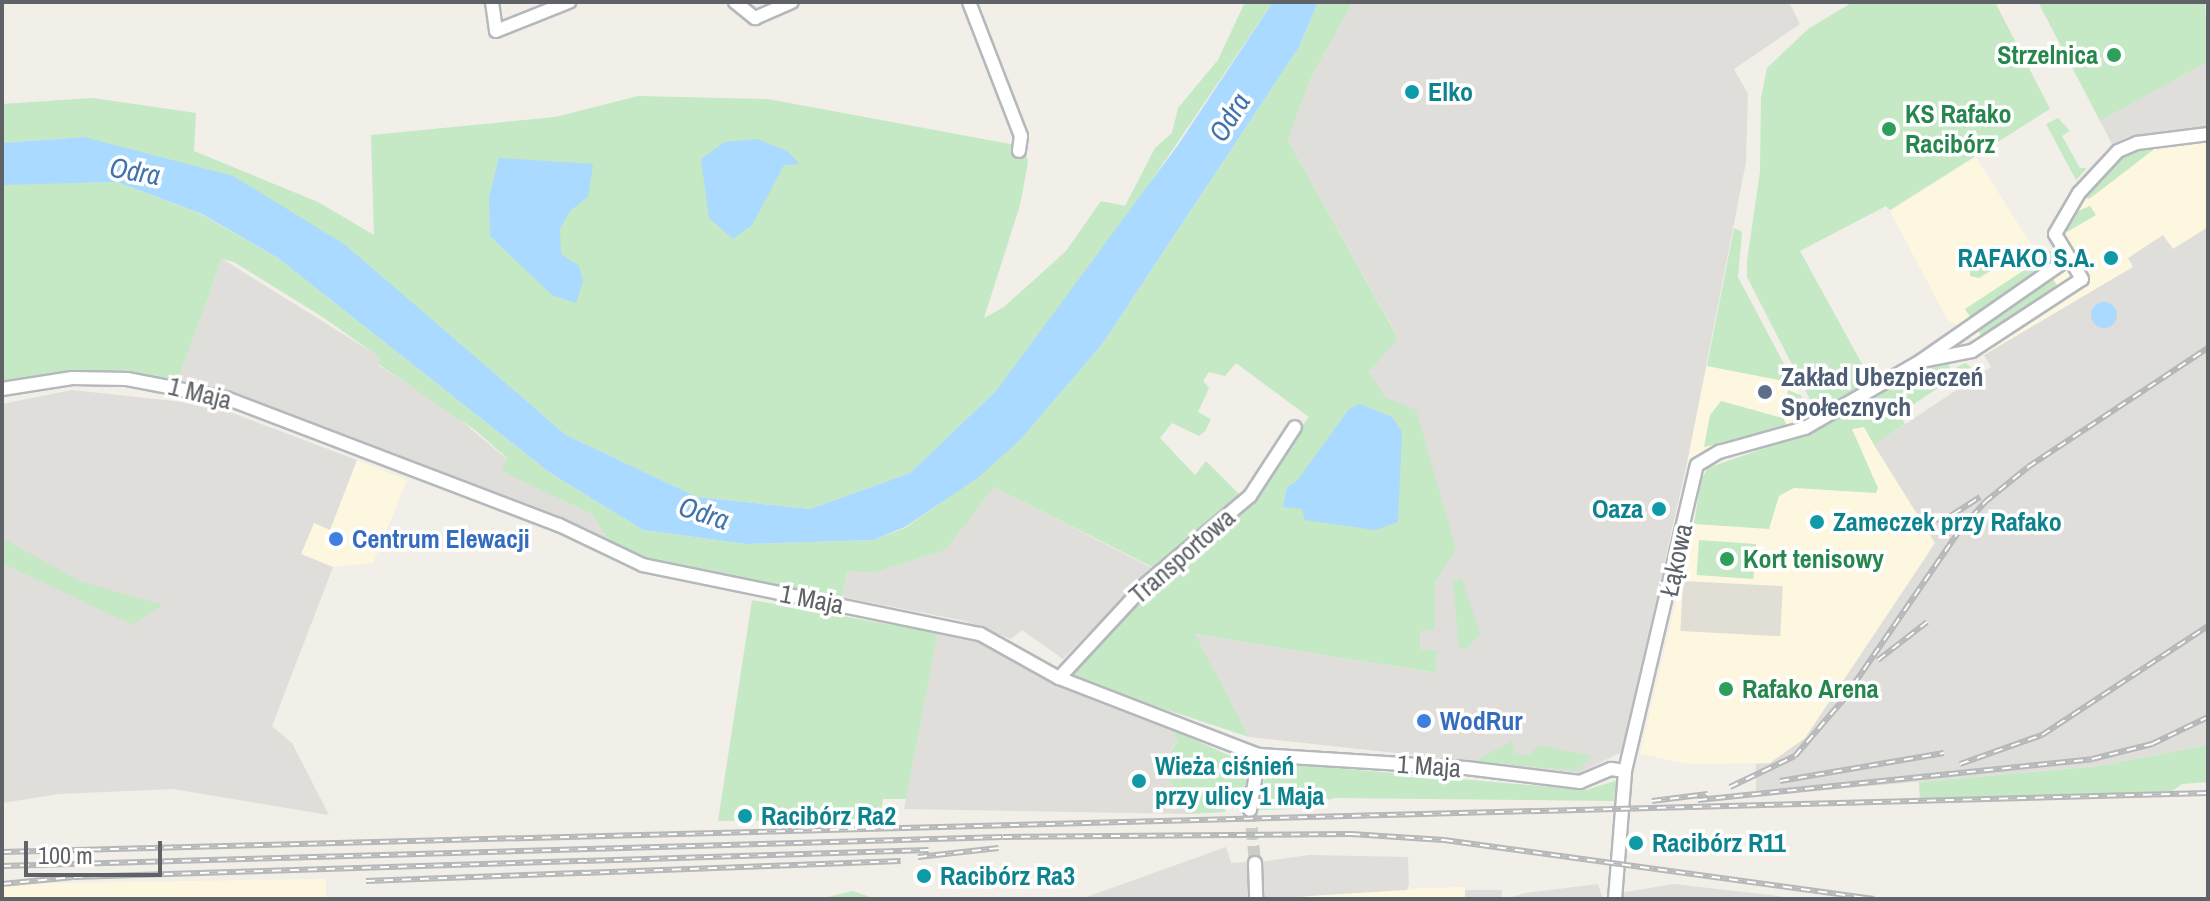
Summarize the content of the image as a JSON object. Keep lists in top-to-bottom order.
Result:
{
  "streets": {
    "street": ["1 Maja", "Transportowa", "Łąkowa"]
  },
  "crossings": [
    ["1 Maja", "Transportowa"],
    ["1 Maja", "Łąkowa"]
  ],
  "water": ["Odra"],
  "places": [
    "Strzelnica",
    "Elko",
    "KS Rafako Racibórz",
    "RAFAKO S.A.",
    "Zakład Ubezpieczeń Społecznych",
    "Oaza",
    "Zameczek przy Rafako",
    "Centrum Elewacji",
    "Kort tenisowy",
    "Rafako Arena",
    "WodRur",
    "Wieża ciśnień przy ulicy 1 Maja",
    "Racibórz Ra2",
    "Racibórz R11",
    "Racibórz Ra3"
  ],
  "scale_bar": "100 m"
}
